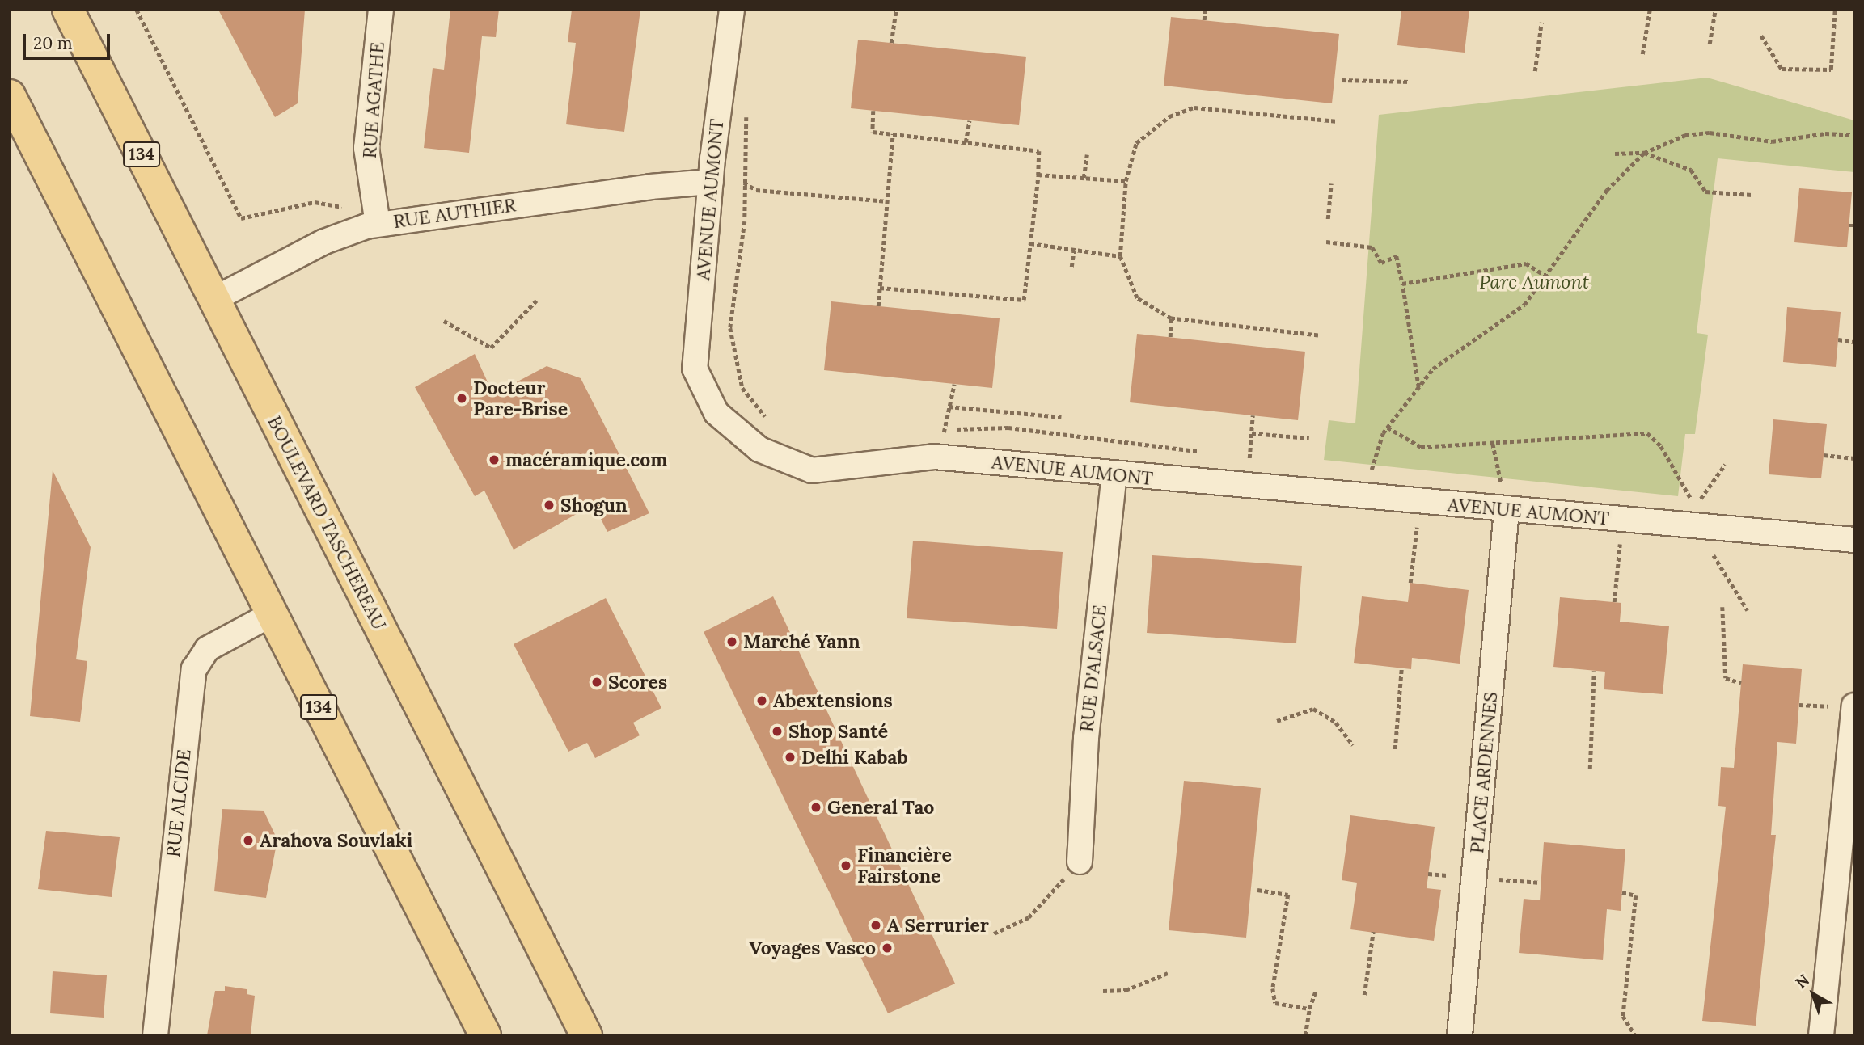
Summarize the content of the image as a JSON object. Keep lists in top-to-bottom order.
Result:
{
  "streets": {
    "main road": ["134", "BOULEVARD TASCHEREAU"],
    "street": [
      "RUE AGATHE",
      "AVENUE AUMONT",
      "RUE AUTHIER",
      "RUE D'ALSACE",
      "PLACE ARDENNES",
      "RUE ALCIDE"
    ]
  },
  "crossings": [
    ["RUE AGATHE", "RUE AUTHIER"],
    ["134", "RUE ALCIDE"],
    ["AVENUE AUMONT", "RUE AUTHIER"],
    ["AVENUE AUMONT", "RUE D'ALSACE"],
    ["AVENUE AUMONT", "PLACE ARDENNES"],
    ["RUE AUTHIER", "BOULEVARD TASCHEREAU"]
  ],
  "parks": ["Parc Aumont"],
  "places": [
    "Docteur Pare-Brise",
    "macéramique.com",
    "Shogun",
    "Marché Yann",
    "Scores",
    "Abextensions",
    "Shop Santé",
    "Delhi Kabab",
    "General Tao",
    "Arahova Souvlaki",
    "Financière Fairstone",
    "A Serrurier",
    "Voyages Vasco"
  ],
  "scale_bar": "20 m",
  "north": "top left"
}
